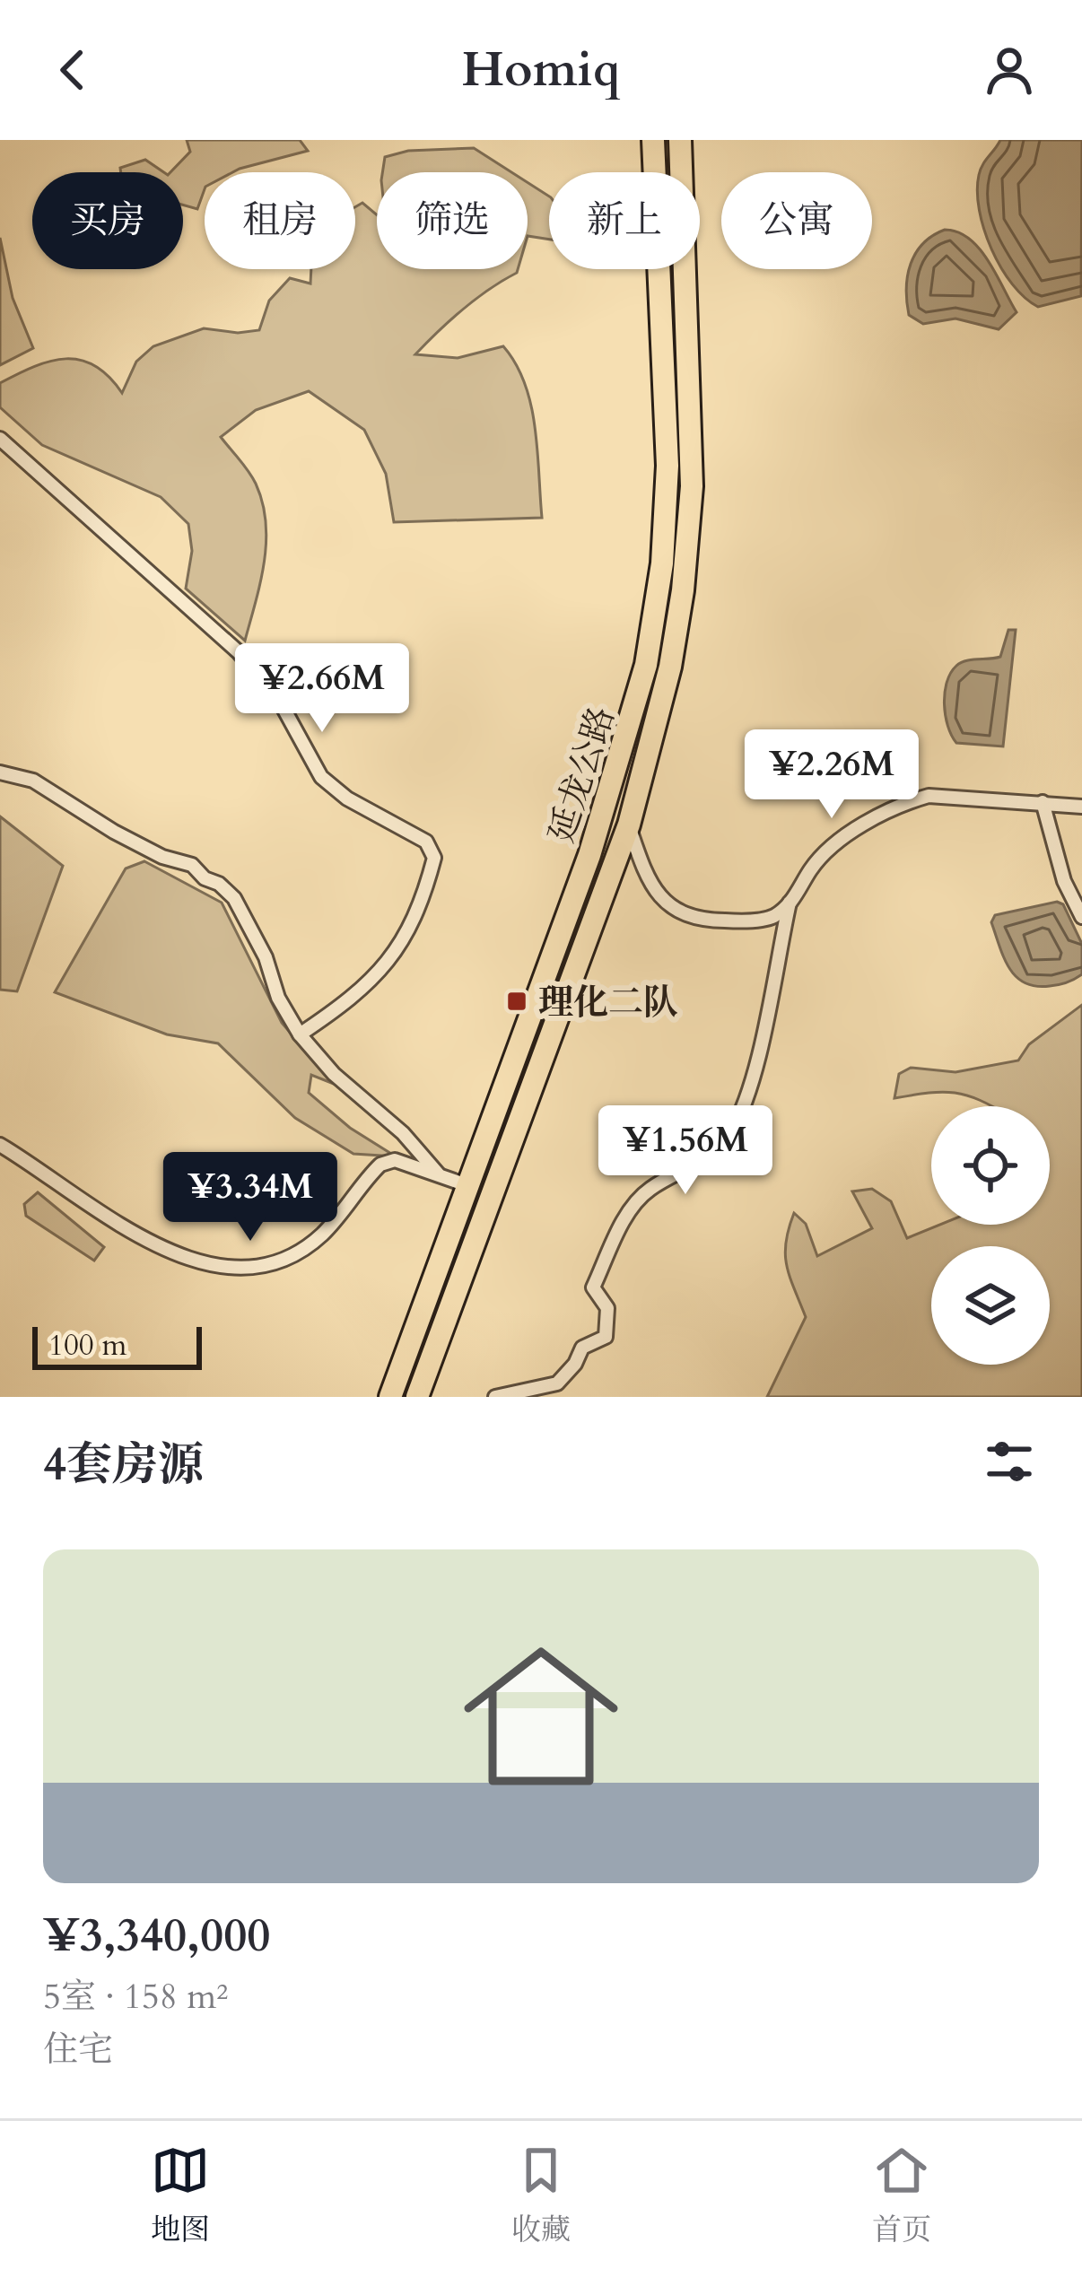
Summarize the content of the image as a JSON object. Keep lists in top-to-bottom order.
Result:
{
  "streets": {
    "highway": ["延龙公路"]
  },
  "places": {
    "transit": ["理化二队"]
  },
  "scale_bar": "100 m",
  "page": {
    "header": "Homiq",
    "chip": [
      "买房",
      "租房",
      "筛选",
      "新上",
      "公寓"
    ],
    "price": [
      "¥2.66M",
      "¥2.26M",
      "¥1.56M",
      "¥3.34M"
    ],
    "scale": "100 m",
    "heading": "4套房源",
    "list": [
      {
        "name": "¥3,340,000",
        "note": "5室 · 158 m² · 住宅"
      }
    ],
    "tabs": ["地图", "收藏", "首页"]
  }
}
